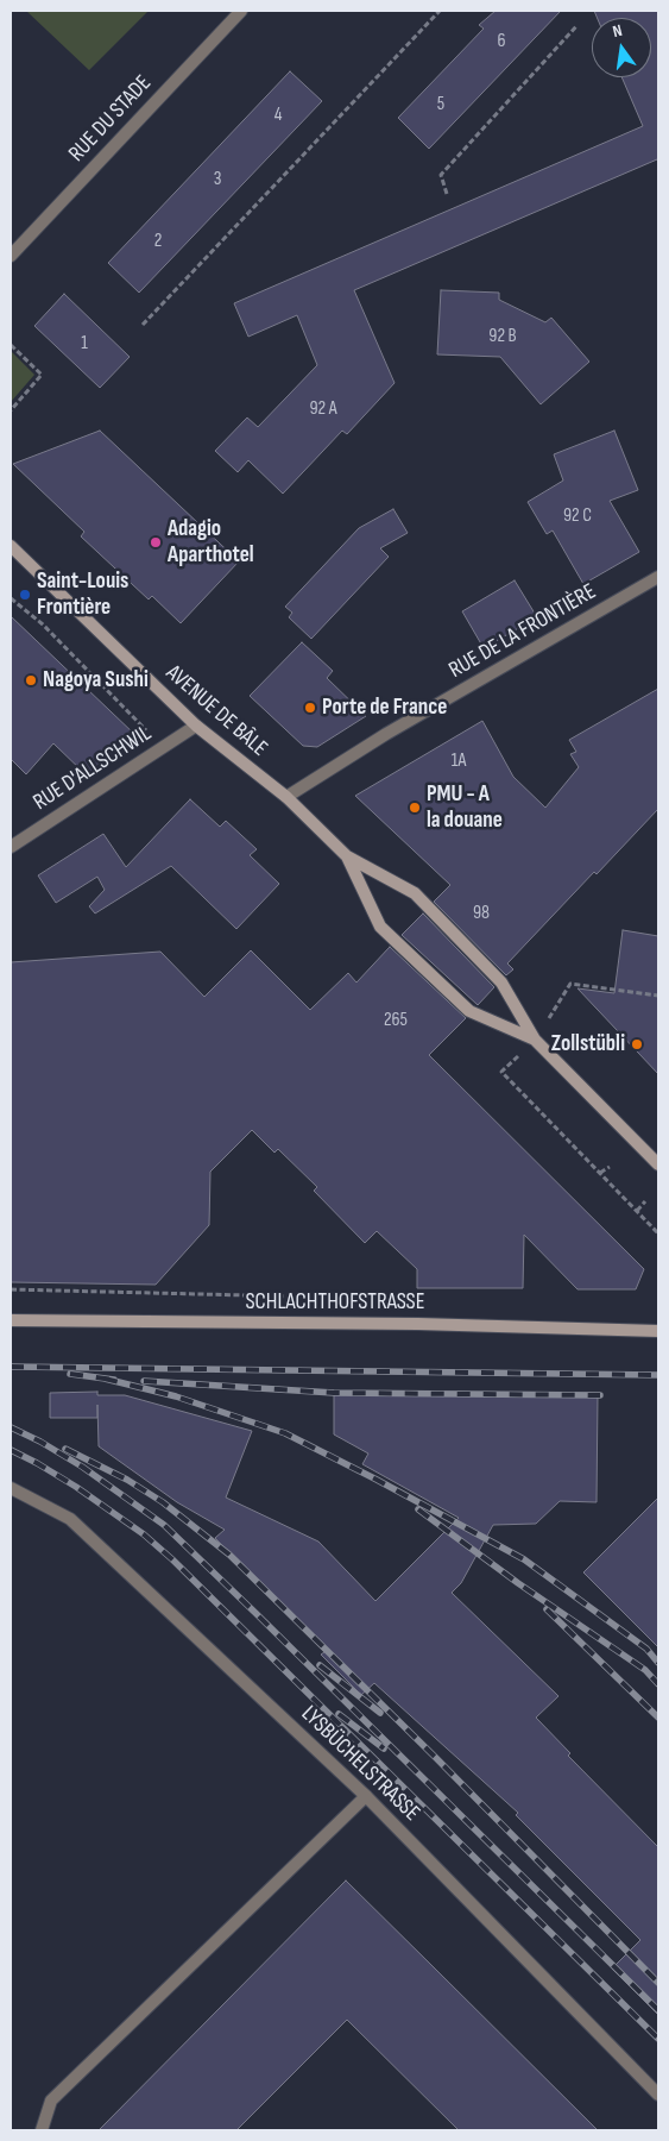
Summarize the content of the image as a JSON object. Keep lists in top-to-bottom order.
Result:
{
  "streets": {
    "main road": ["AVENUE DE BÂLE", "SCHLACHTHOFSTRASSE"],
    "street": [
      "RUE DU STADE",
      "RUE DE LA FRONTIÈRE",
      "RUE D'ALLSCHWIL",
      "LYSBÜCHELSTRASSE"
    ]
  },
  "crossings": [
    ["RUE DE LA FRONTIÈRE", "AVENUE DE BÂLE"],
    ["AVENUE DE BÂLE", "RUE D'ALLSCHWIL"]
  ],
  "places": [
    "Adagio Aparthotel",
    "Saint-Louis Frontière",
    "Nagoya Sushi",
    "Porte de France",
    "PMU - A la douane",
    "Zollstübli"
  ],
  "house_numbers": [
    "6",
    "5",
    "4",
    "3",
    "2",
    "92 B",
    "1",
    "92 A",
    "92 C",
    "1A",
    "98",
    "265"
  ],
  "north": "top"
}
